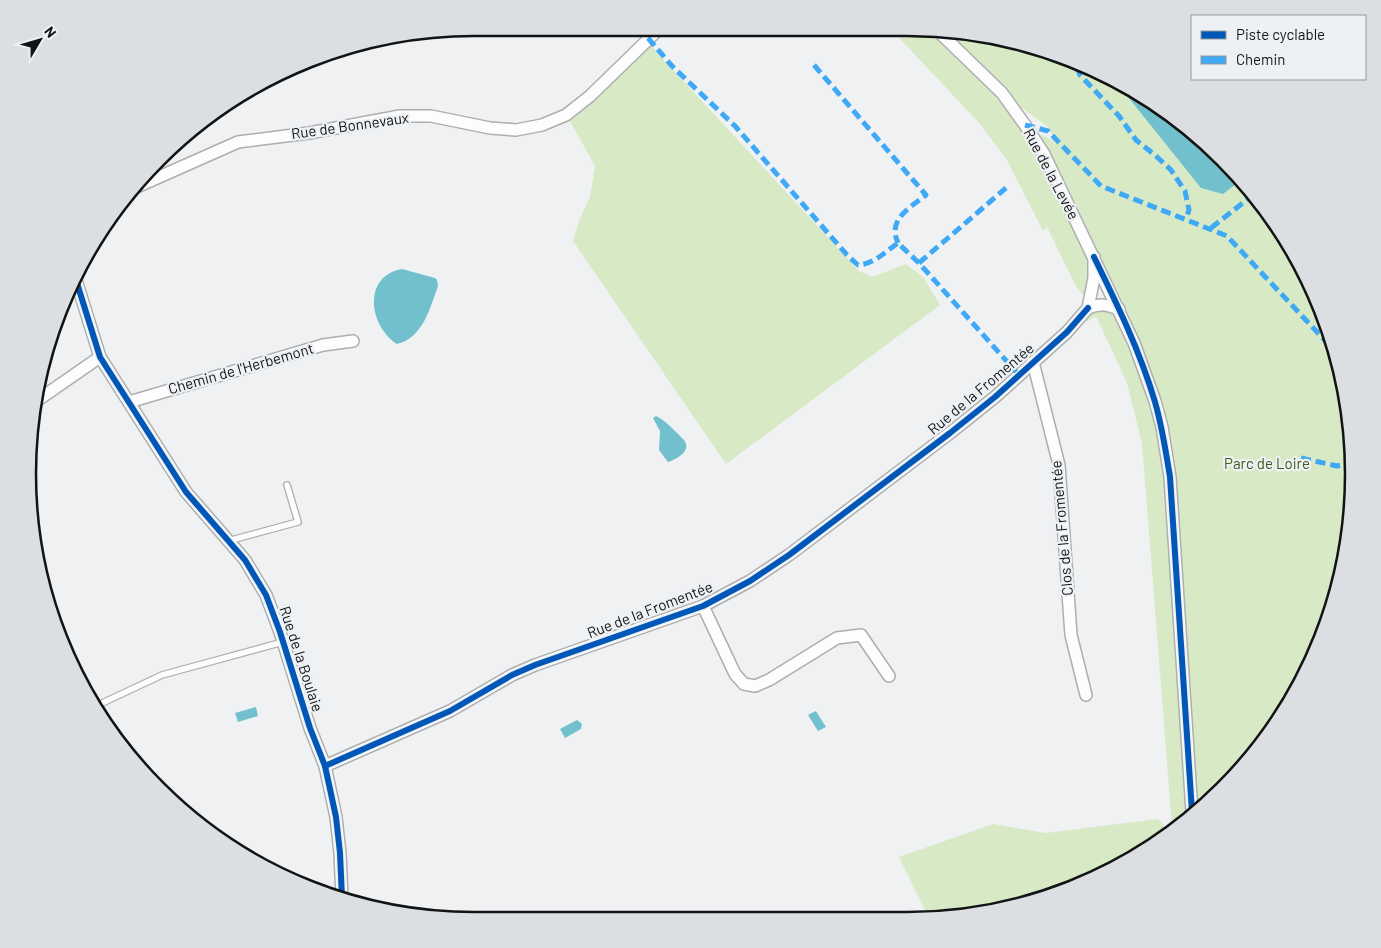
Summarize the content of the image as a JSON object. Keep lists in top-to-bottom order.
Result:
{
  "streets": {
    "street": [
      "Rue de Bonnevaux",
      "Rue de la Levée",
      "Chemin de l'Herbemont",
      "Rue de la Fromentée",
      "Clos de la Fromentée",
      "Rue de la Boulaie"
    ]
  },
  "crossings": [
    ["Rue de la Levée", "Rue de la Fromentée"],
    ["Chemin de l'Herbemont", "Rue de la Boulaie"],
    ["Rue de la Fromentée", "Clos de la Fromentée"],
    ["Rue de la Fromentée", "Rue de la Boulaie"]
  ],
  "parks": ["Parc de Loire"],
  "legend": ["Piste cyclable", "Chemin"],
  "north": "top right"
}
